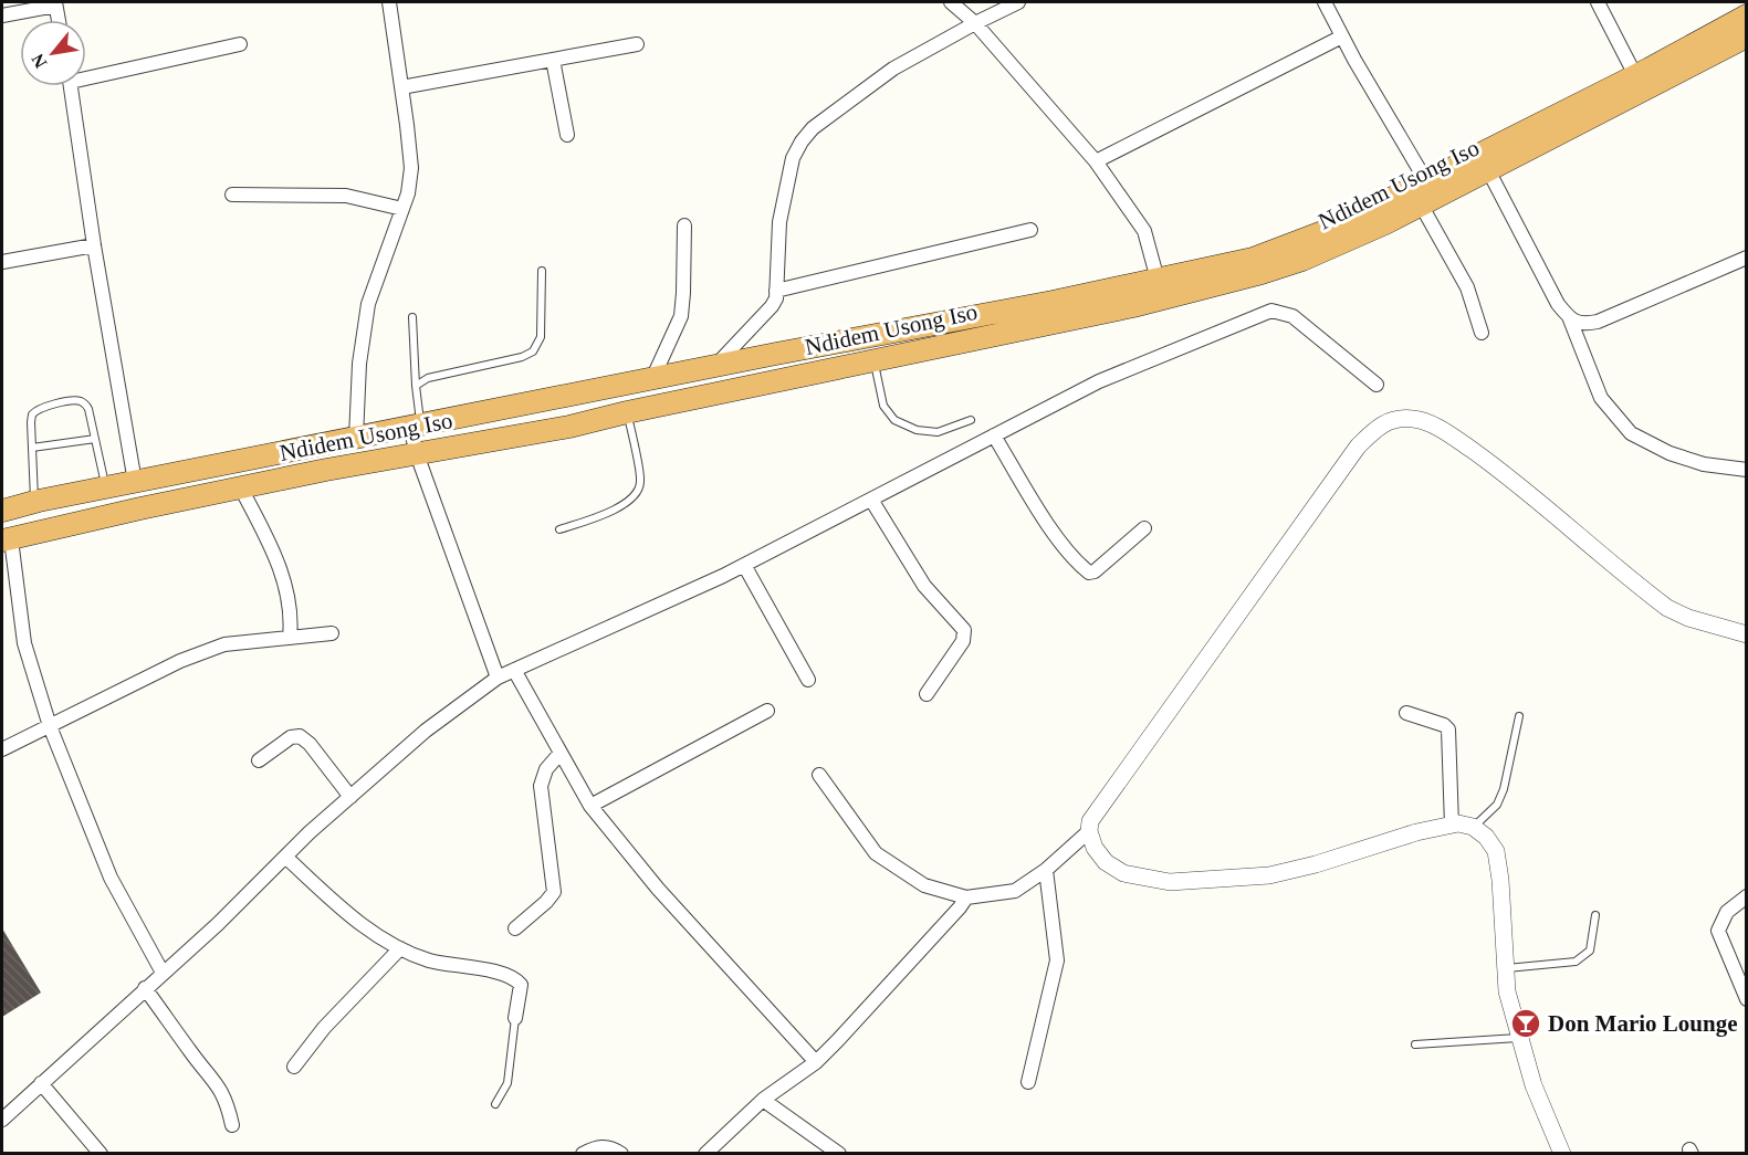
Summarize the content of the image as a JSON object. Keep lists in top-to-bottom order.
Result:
{
  "streets": {
    "highway": ["Ndidem Usong Iso"]
  },
  "places": {
    "bar": ["Don Mario Lounge"]
  },
  "north": "bottom left"
}
